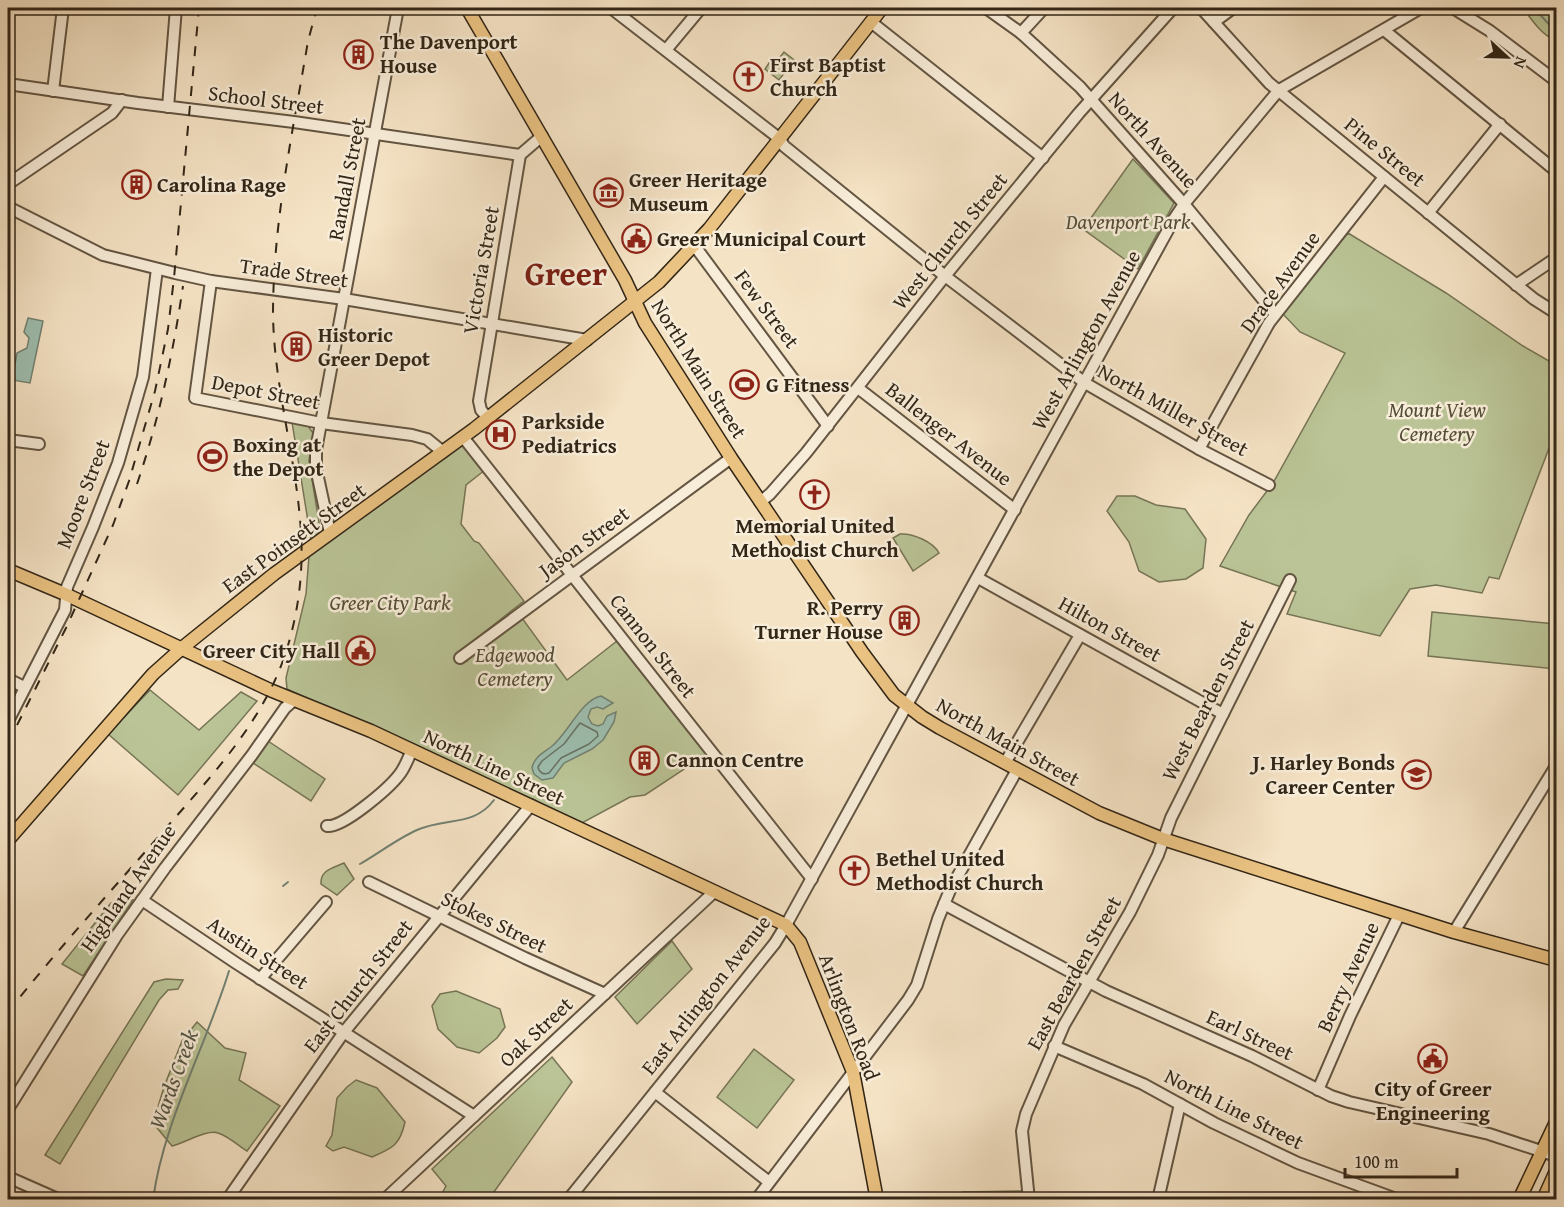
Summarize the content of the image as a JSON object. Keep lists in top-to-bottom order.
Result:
{
  "streets": {
    "main road": [
      "North Main Street",
      "East Poinsett Street",
      "North Line Street",
      "Arlington Road"
    ],
    "street": [
      "School Street",
      "North Avenue",
      "Pine Street",
      "Randall Street",
      "West Church Street",
      "Victoria Street",
      "Trade Street",
      "Drace Avenue",
      "Few Street",
      "West Arlington Avenue",
      "Depot Street",
      "North Miller Street",
      "Ballenger Avenue",
      "Moore Street",
      "Jason Street",
      "Hilton Street",
      "Cannon Street",
      "West Bearden Street",
      "Highland Avenue",
      "Stokes Street",
      "Austin Street",
      "East Bearden Street",
      "Berry Avenue",
      "East Church Street",
      "East Arlington Avenue",
      "Oak Street",
      "Earl Street"
    ]
  },
  "crossings": [
    ["School Street", "Randall Street"],
    ["School Street", "Victoria Street"],
    ["North Avenue", "West Church Street"],
    ["North Avenue", "Drace Avenue"],
    ["North Avenue", "West Arlington Avenue"],
    ["Pine Street", "Drace Avenue"],
    ["Pine Street", "West Arlington Avenue"],
    ["Randall Street", "Trade Street"],
    ["Randall Street", "Depot Street"],
    ["Randall Street", "East Poinsett Street"],
    ["West Church Street", "Few Street"],
    ["West Church Street", "North Main Street"],
    ["West Church Street", "North Miller Street"],
    ["West Church Street", "Ballenger Avenue"],
    ["Victoria Street", "Trade Street"],
    ["Victoria Street", "East Poinsett Street"],
    ["Trade Street", "Depot Street"],
    ["Trade Street", "Moore Street"],
    ["Trade Street", "East Poinsett Street"],
    ["Drace Avenue", "North Miller Street"],
    ["Few Street", "East Poinsett Street"],
    ["West Arlington Avenue", "North Main Street"],
    ["West Arlington Avenue", "North Miller Street"],
    ["West Arlington Avenue", "Ballenger Avenue"],
    ["West Arlington Avenue", "Hilton Street"],
    ["West Arlington Avenue", "East Arlington Avenue"],
    ["North Main Street", "East Poinsett Street"],
    ["North Main Street", "Jason Street"],
    ["North Main Street", "West Bearden Street"],
    ["North Main Street", "East Bearden Street"],
    ["North Main Street", "Berry Avenue"],
    ["North Main Street", "East Arlington Avenue"],
    ["Depot Street", "East Poinsett Street"],
    ["North Miller Street", "East Poinsett Street"],
    ["Moore Street", "North Line Street"],
    ["East Poinsett Street", "Cannon Street"],
    ["East Poinsett Street", "North Line Street"],
    ["Jason Street", "Cannon Street"],
    ["Hilton Street", "West Bearden Street"],
    ["Cannon Street", "East Arlington Avenue"],
    ["West Bearden Street", "East Bearden Street"],
    ["North Line Street", "Highland Avenue"],
    ["North Line Street", "East Bearden Street"],
    ["North Line Street", "East Church Street"],
    ["North Line Street", "East Arlington Avenue"],
    ["North Line Street", "Arlington Road"],
    ["North Line Street", "Oak Street"],
    ["Highland Avenue", "Austin Street"],
    ["Stokes Street", "East Church Street"],
    ["Stokes Street", "Oak Street"],
    ["Austin Street", "East Church Street"],
    ["Austin Street", "Oak Street"],
    ["East Bearden Street", "Earl Street"],
    ["Berry Avenue", "Earl Street"],
    ["East Arlington Avenue", "Arlington Road"]
  ],
  "districts": ["Greer"],
  "water": ["Wards Creek"],
  "parks": [
    "Davenport Park",
    "Mount View Cemetery",
    "Greer City Park",
    "Edgewood Cemetery"
  ],
  "places": {
    "building": [
      "The Davenport House",
      "Carolina Rage",
      "Historic Greer Depot",
      "R. Perry Turner House",
      "Cannon Centre"
    ],
    "church": ["First Baptist Church", "Memorial United Methodist Church", "Bethel United Methodist Church"],
    "museum": ["Greer Heritage Museum"],
    "public building": ["Greer Municipal Court", "Greer City Hall", "City of Greer Engineering"],
    "sports": ["G Fitness", "Boxing at the Depot"],
    "hospital": ["Parkside Pediatrics"],
    "school or university": ["J. Harley Bonds Career Center"]
  },
  "scale_bar": "100 m",
  "north": "right"
}
